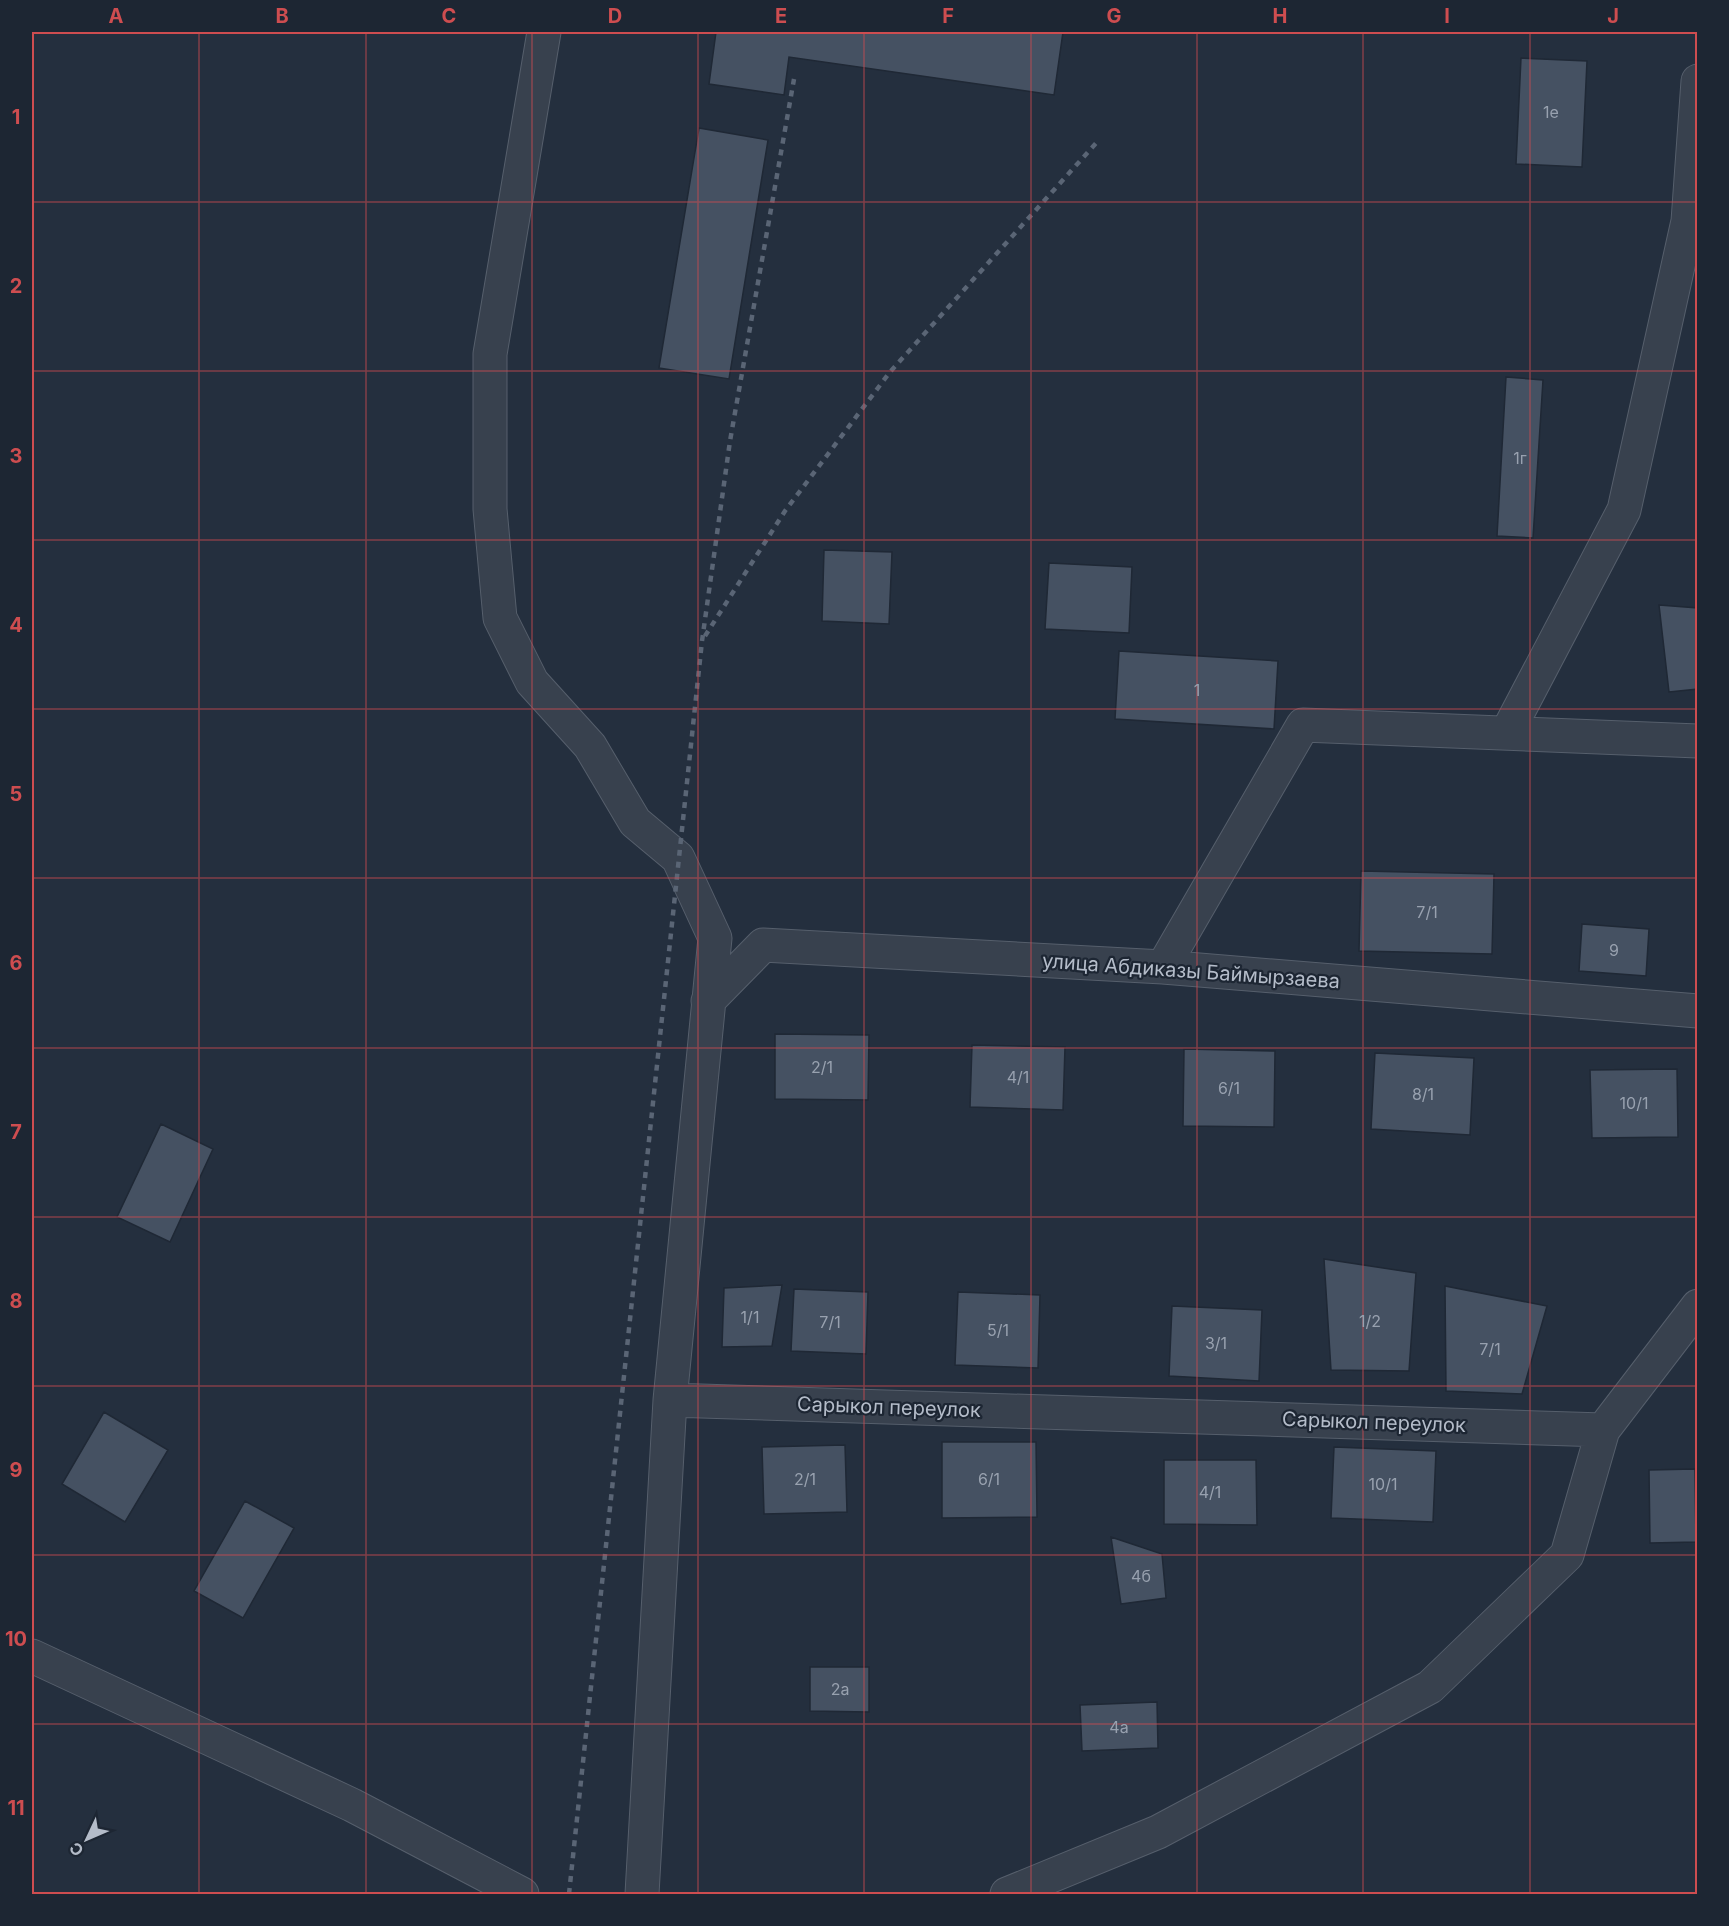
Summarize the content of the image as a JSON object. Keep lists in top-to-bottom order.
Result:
{
  "streets": {
    "street": ["улица Абдиказы Баймырзаева", "Сарыкол переулок"]
  },
  "house_numbers": [
    "1е",
    "1г",
    "1",
    "7/1",
    "9",
    "2/1",
    "4/1",
    "6/1",
    "8/1",
    "10/1",
    "1/1",
    "1/2",
    "7/1",
    "5/1",
    "3/1",
    "7/1",
    "2/1",
    "6/1",
    "10/1",
    "4/1",
    "4б",
    "2а",
    "4а"
  ],
  "north": "bottom left",
  "grid": {
    "columns": [
      "A",
      "B",
      "C",
      "D",
      "E",
      "F",
      "G",
      "H",
      "I",
      "J"
    ],
    "rows": [
      "1",
      "2",
      "3",
      "4",
      "5",
      "6",
      "7",
      "8",
      "9",
      "10",
      "11"
    ]
  }
}
